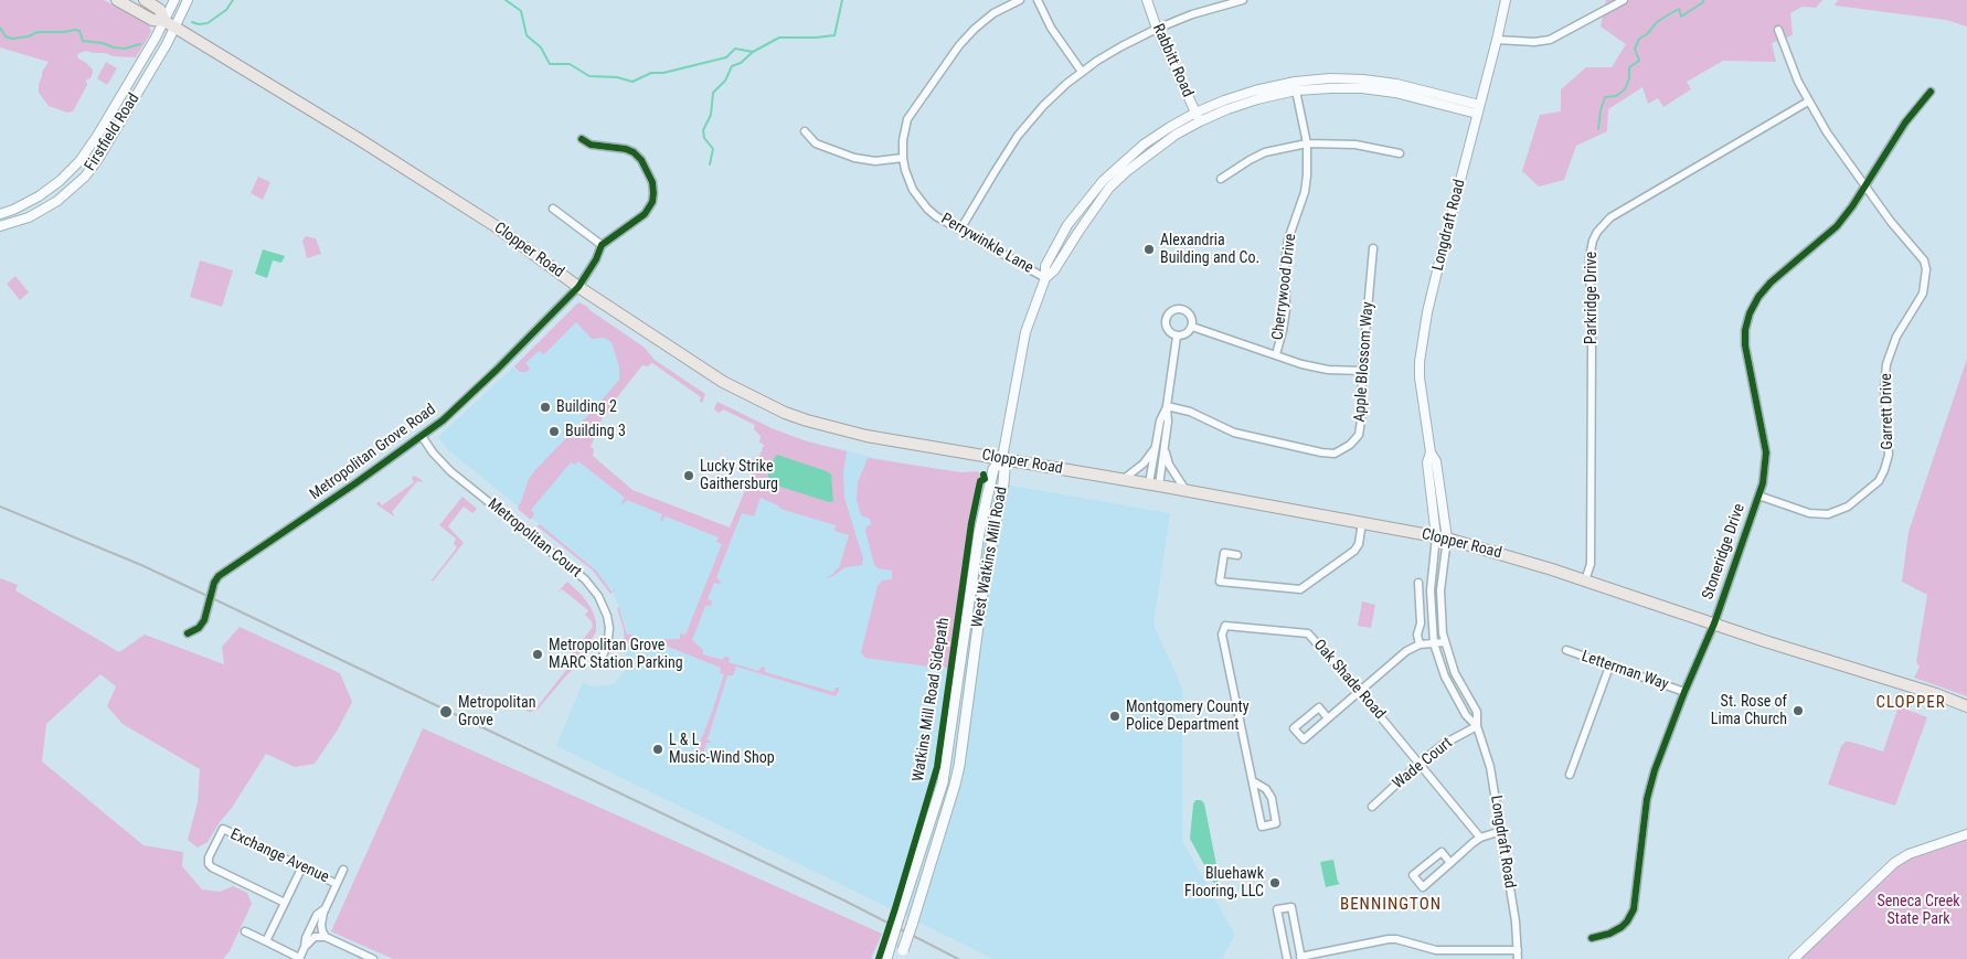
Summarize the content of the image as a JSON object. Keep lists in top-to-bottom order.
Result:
{
  "streets": {
    "main road": ["Clopper Road", "West Watkins Mill Road"],
    "street": [
      "Rabbitt Road",
      "Firstfield Road",
      "Longdraft Road",
      "Perrywinkle Lane",
      "Cherrywood Drive",
      "Parkridge Drive",
      "Apple Blossom Way",
      "Garrett Drive",
      "Metropolitan Grove Road",
      "Metropolitan Court",
      "Stoneridge Drive",
      "Letterman Way",
      "Oak Shade Road",
      "Wade Court",
      "Exchange Avenue"
    ],
    "cycle path": ["Watkins Mill Road Sidepath"]
  },
  "crossings": [
    ["Firstfield Road", "Clopper Road"],
    ["Longdraft Road", "Clopper Road"],
    ["Longdraft Road", "Wade Court"],
    ["Clopper Road", "Parkridge Drive"],
    ["Clopper Road", "Metropolitan Grove Road"],
    ["Clopper Road", "Stoneridge Drive"],
    ["Clopper Road", "West Watkins Mill Road"],
    ["Parkridge Drive", "Garrett Drive"],
    ["Garrett Drive", "Stoneridge Drive"],
    ["Metropolitan Grove Road", "Metropolitan Court"],
    ["Stoneridge Drive", "Letterman Way"],
    ["Oak Shade Road", "Wade Court"]
  ],
  "districts": ["CLOPPER", "BENNINGTON"],
  "parks": ["Seneca Creek State Park"],
  "places": [
    "Alexandria Building and Co.",
    "Building 2",
    "Building 3",
    "Lucky Strike Gaithersburg",
    "Metropolitan Grove MARC Station Parking",
    "St. Rose of Lima Church",
    "Metropolitan Grove",
    "Montgomery County Police Department",
    "L & L Music-Wind Shop",
    "Bluehawk Flooring, LLC"
  ]
}
